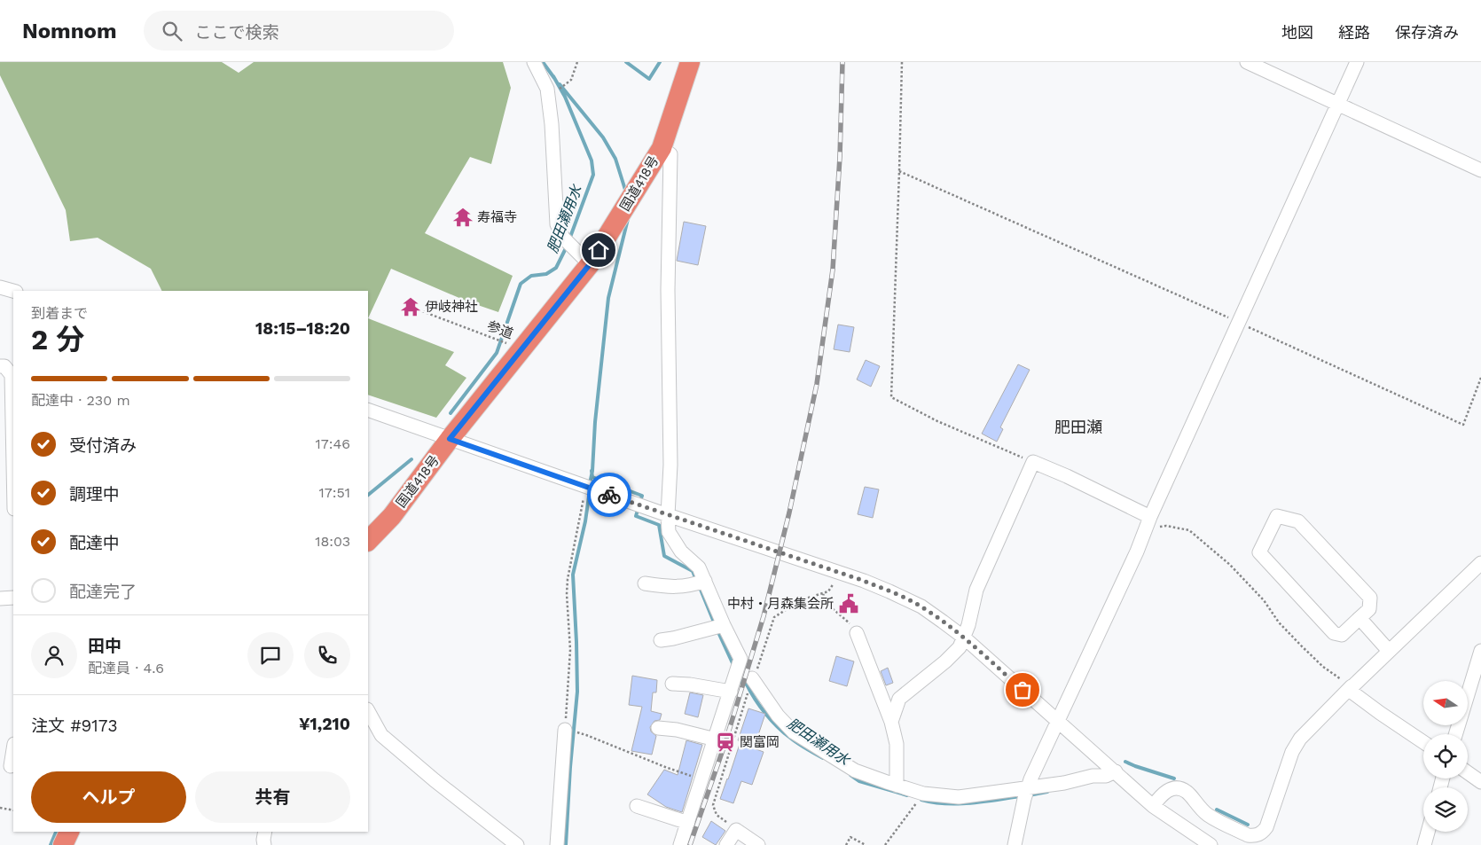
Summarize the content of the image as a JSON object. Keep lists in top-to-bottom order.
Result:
{
  "streets": {
    "highway": ["国道418号"],
    "path": ["参道"]
  },
  "crossings": [
    ["国道418号", "参道"]
  ],
  "districts": ["肥田瀬"],
  "water": ["肥田瀬用水"],
  "places": {
    "temple": ["寿福寺", "伊岐神社"],
    "public building": ["中村・月森集会所"],
    "station": ["関富岡"]
  },
  "north": "left",
  "page": {
    "header": "Nomnom",
    "search": "ここで検索",
    "nav": ["地図", "経路", "保存済み"],
    "heading": ["2 分", "到着まで", "18:15–18:20"],
    "panel": [
      "田中",
      "配達員 · 4.6",
      "注文 #9173",
      "¥1,210"
    ],
    "bar": "配達中 · 230 m",
    "list": [
      ["受付済み", "17:46"],
      ["調理中", "17:51"],
      ["配達中", "18:03"],
      "配達完了"
    ],
    "buttons": ["ヘルプ", "共有"]
  }
}
